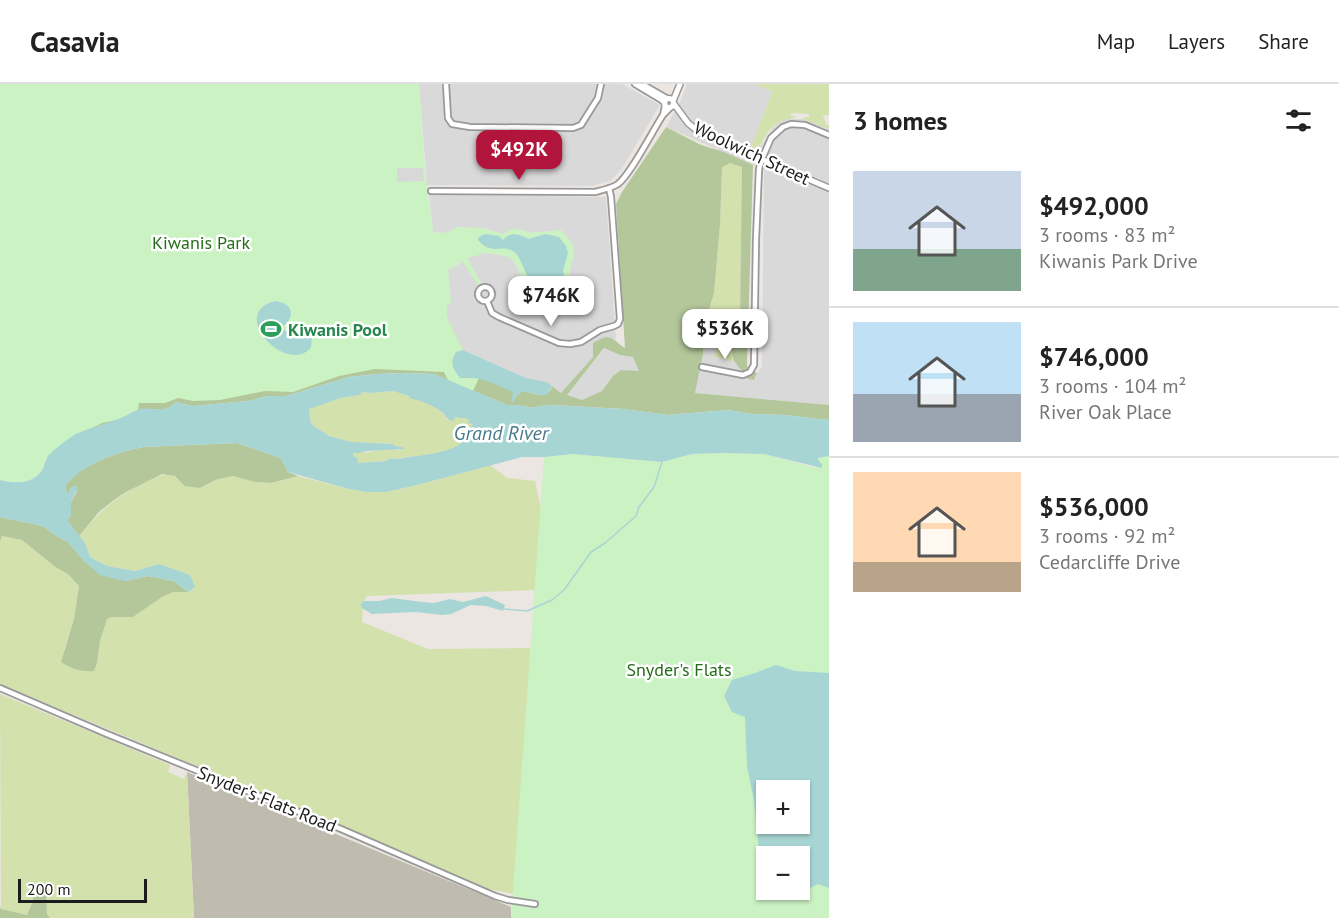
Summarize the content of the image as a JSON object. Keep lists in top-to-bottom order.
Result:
{
  "streets": {
    "street": ["Woolwich Street", "Snyder's Flats Road"]
  },
  "water": ["Grand River"],
  "parks": ["Kiwanis Park", "Snyder's Flats"],
  "places": {
    "sports": ["Kiwanis Pool"]
  },
  "scale_bar": "200 m",
  "page": {
    "header": "Casavia",
    "nav": ["Map", "Layers", "Share"],
    "heading": "3 homes",
    "price": ["$492K", "$746K", "$536K"],
    "list": [
      {
        "name": "$492,000",
        "note": "3 rooms · 83 m² · Kiwanis Park Drive"
      },
      {
        "name": "$746,000",
        "note": "3 rooms · 104 m² · River Oak Place"
      },
      {
        "name": "$536,000",
        "note": "3 rooms · 92 m² · Cedarcliffe Drive"
      }
    ],
    "map_buttons": ["+", "−"],
    "scale": "200 m"
  }
}
